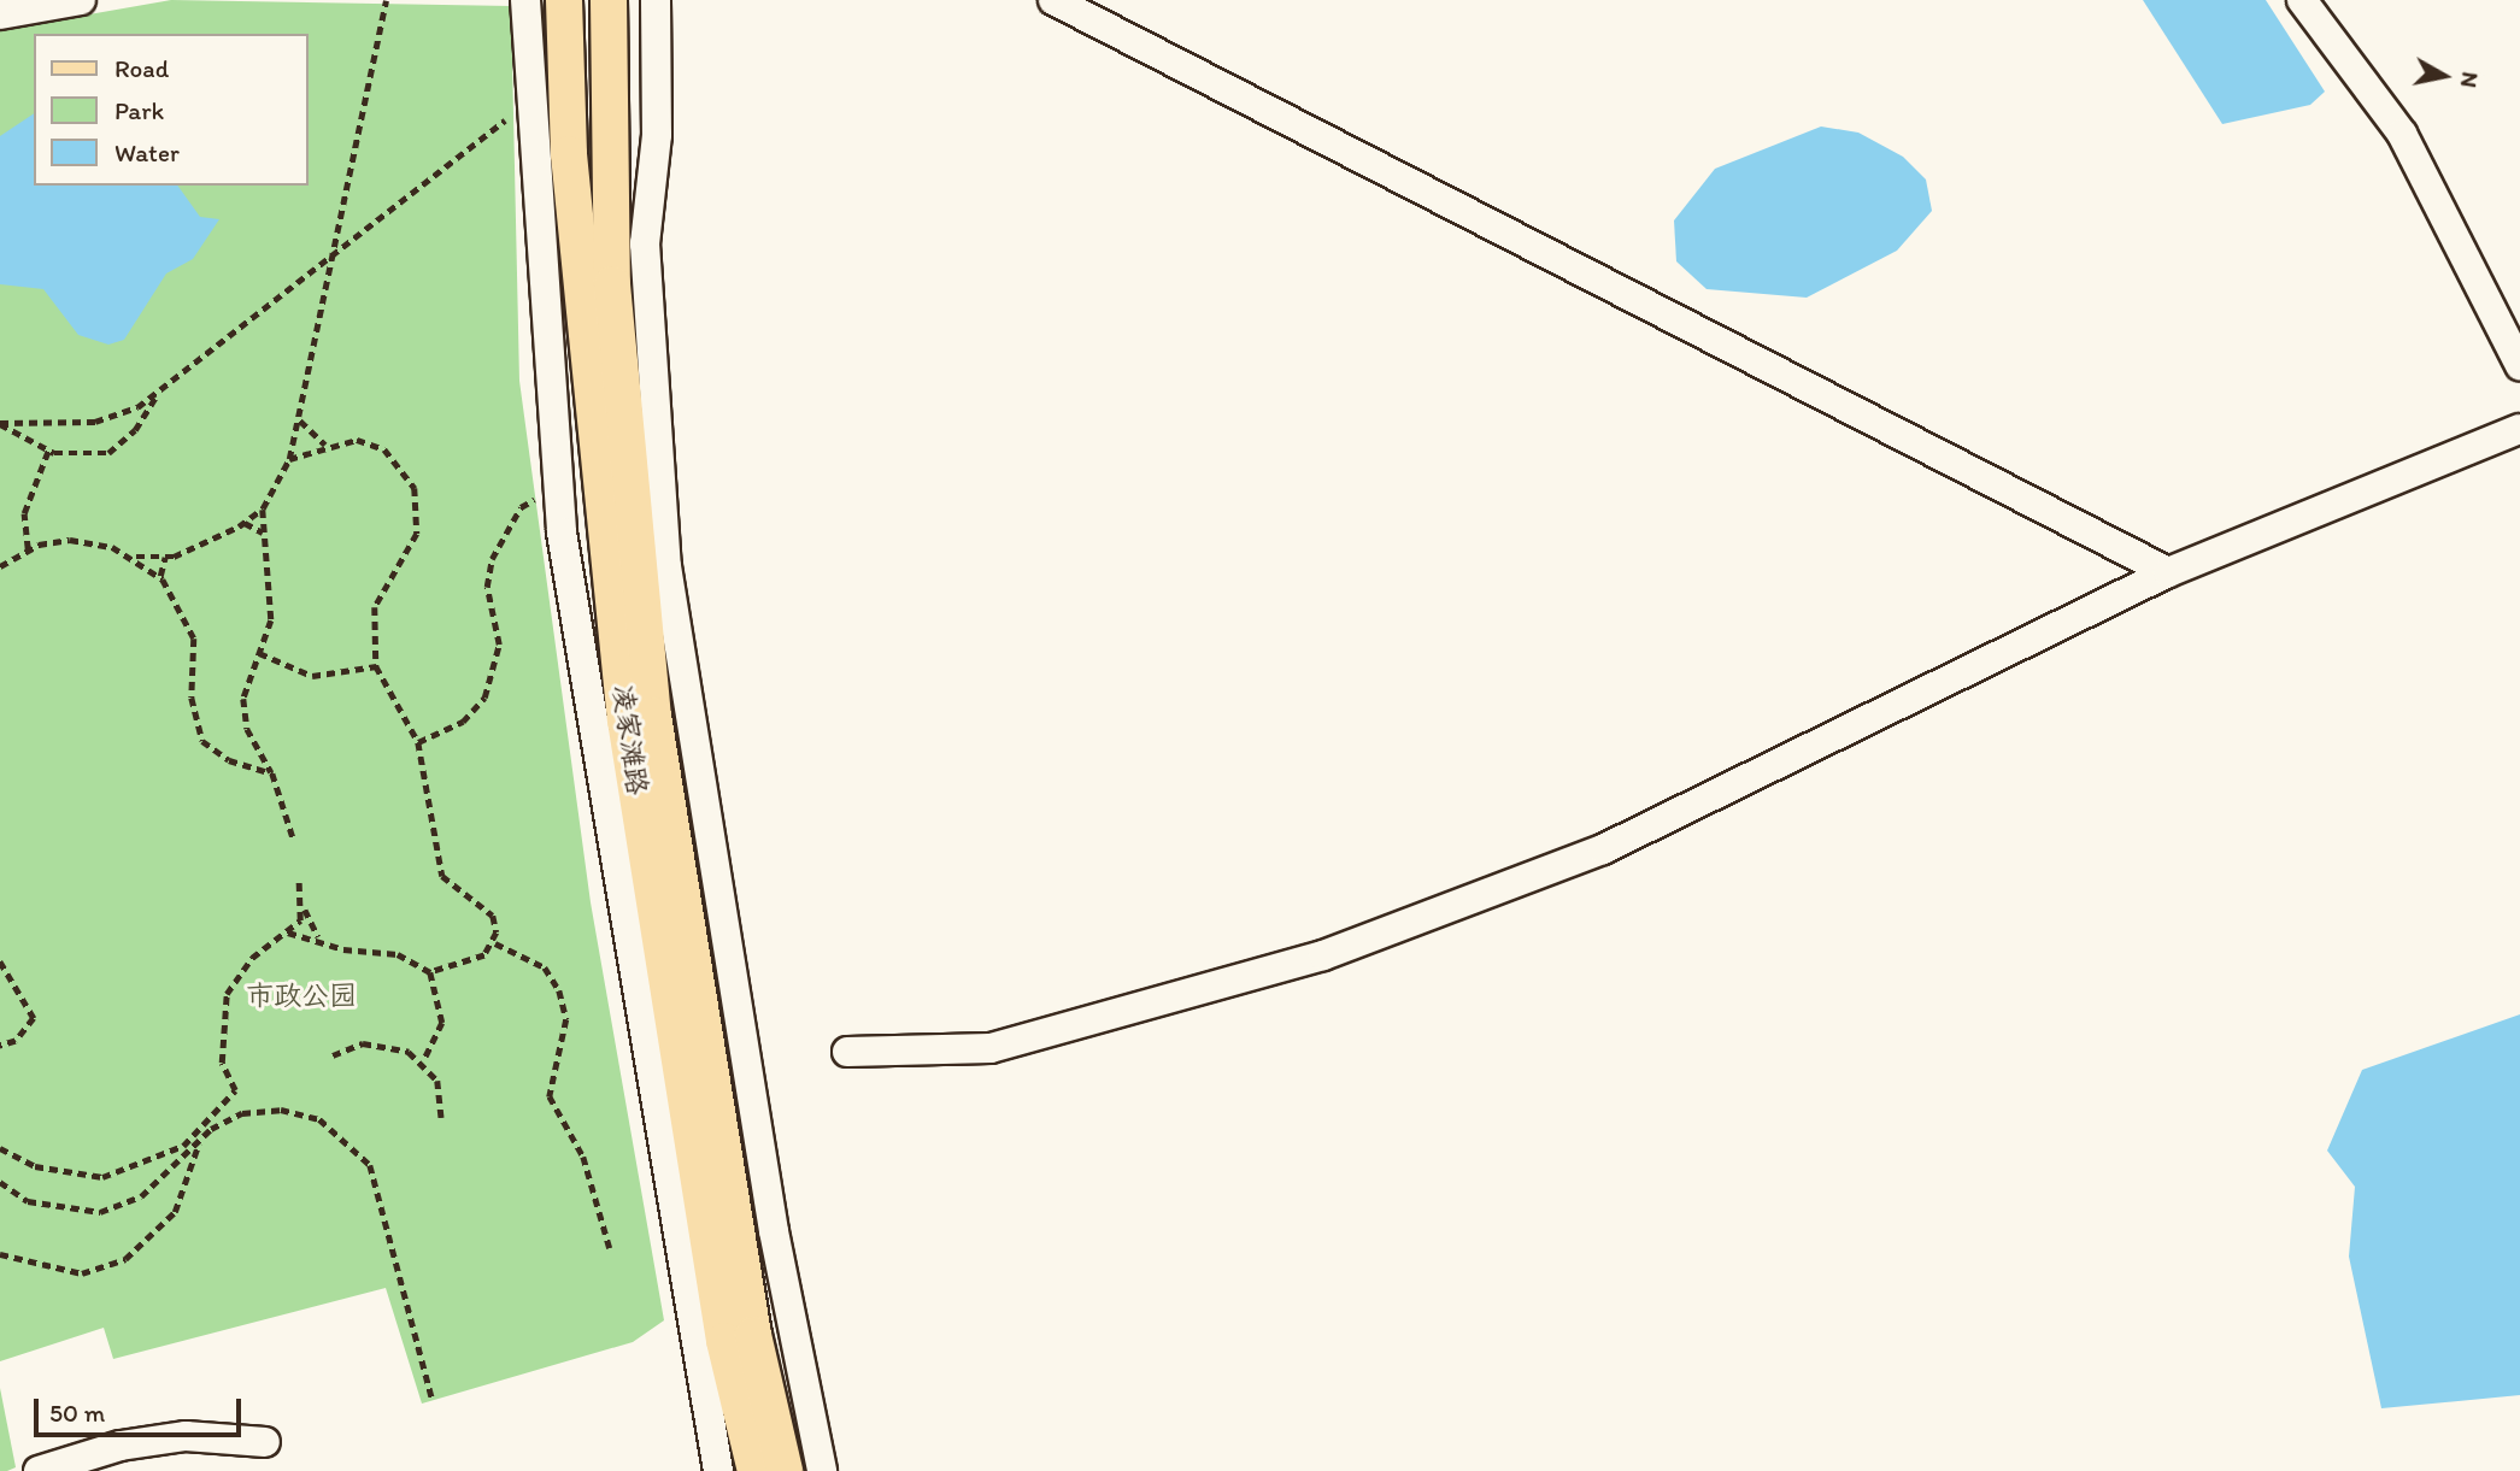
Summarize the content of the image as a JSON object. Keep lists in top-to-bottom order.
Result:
{
  "streets": {
    "main road": ["凌家滩路"]
  },
  "parks": ["市政公园"],
  "legend": ["Road", "Park", "Water"],
  "scale_bar": "50 m",
  "north": "right"
}
